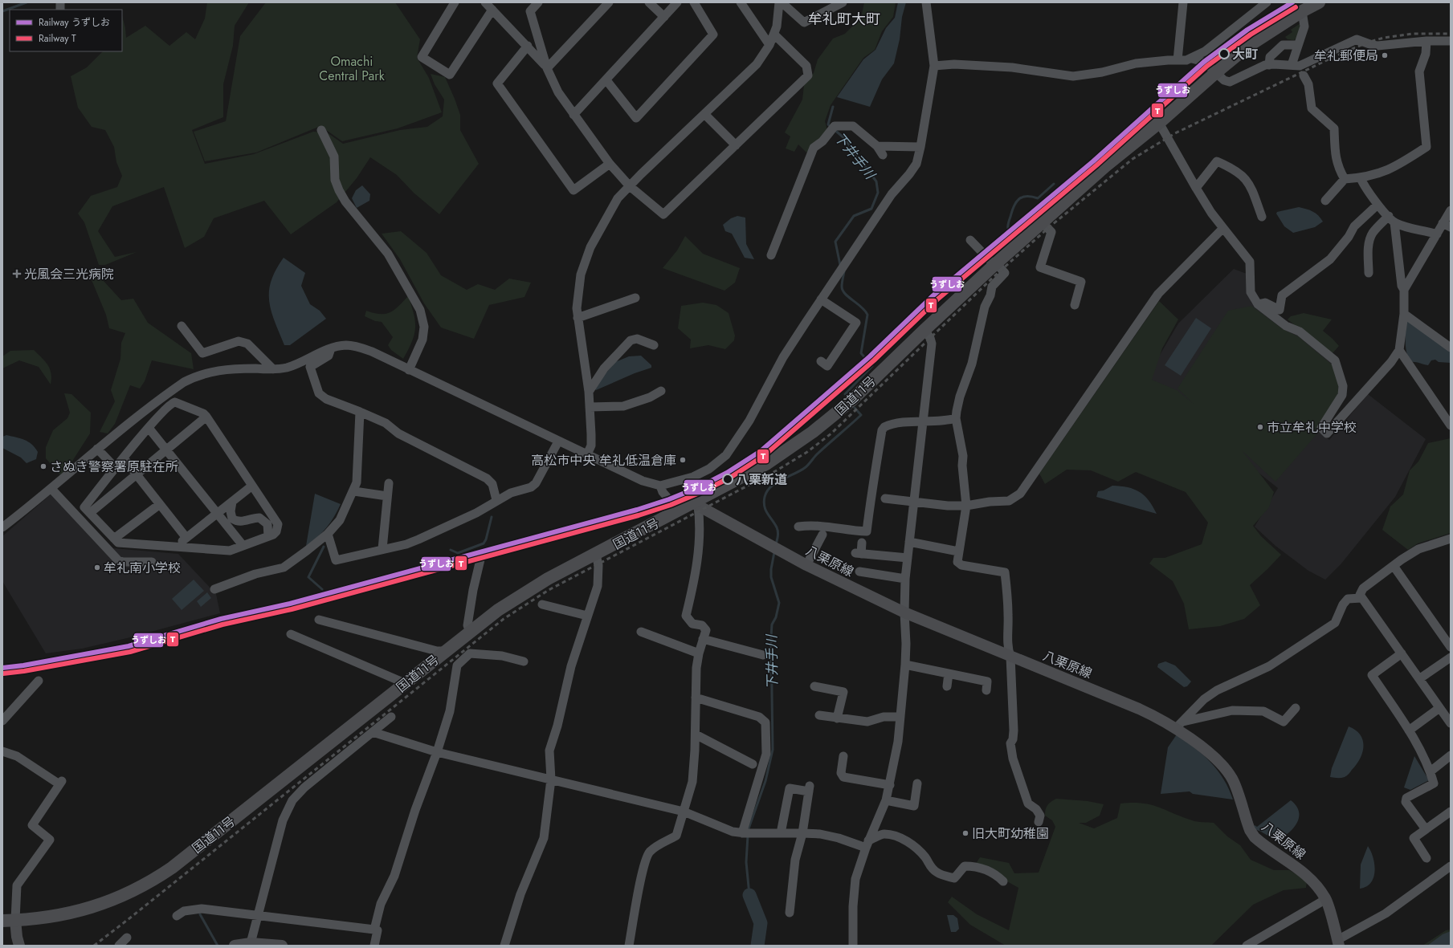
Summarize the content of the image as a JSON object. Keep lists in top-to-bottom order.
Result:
{
  "streets": {
    "highway": ["国道11号"],
    "main road": ["八栗原線"]
  },
  "crossings": [
    ["国道11号", "八栗原線"]
  ],
  "districts": ["牟礼町大町"],
  "water": ["下井手川"],
  "parks": ["Omachi Central Park"],
  "places": {
    "other": [
      "大町",
      "牟礼郵便局",
      "市立牟礼中学校",
      "高松市中央 牟礼低温倉庫",
      "さぬき警察署原駐在所",
      "八栗新道",
      "牟礼南小学校",
      "旧大町幼稚園"
    ],
    "health": ["光風会三光病院"]
  },
  "lines": ["rail line うずしお", "rail line T"],
  "legend": ["Railway うずしお", "Railway T"]
}
